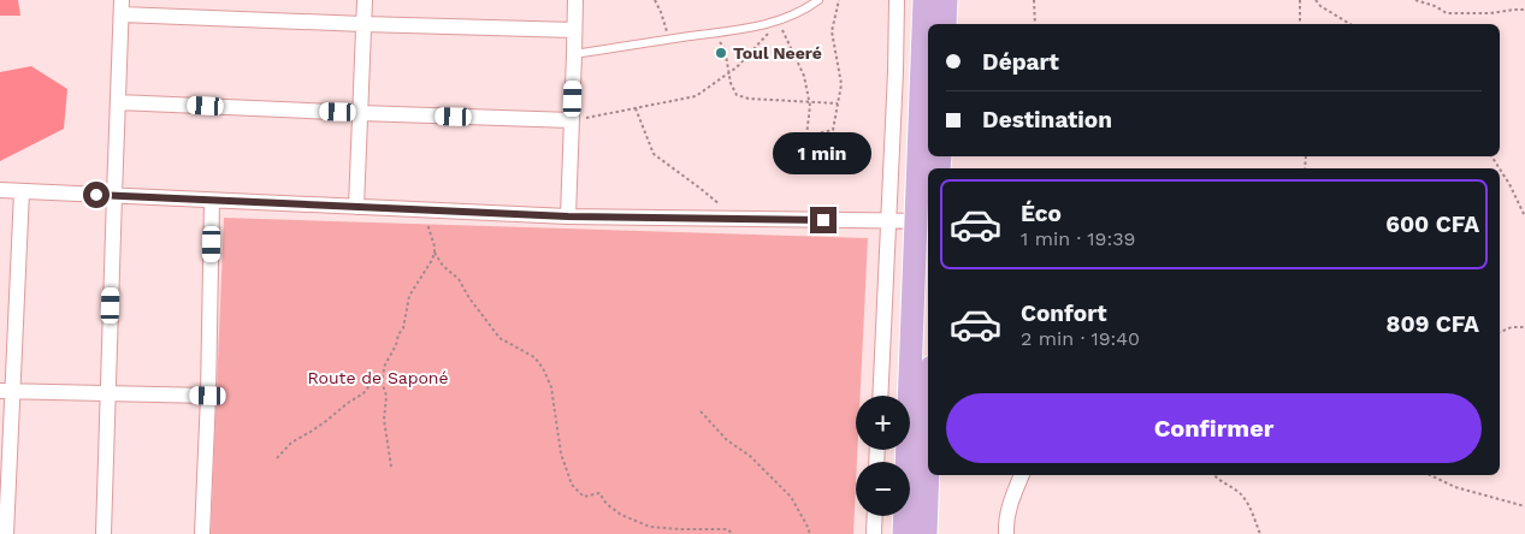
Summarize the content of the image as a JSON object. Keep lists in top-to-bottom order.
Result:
{
  "parks": ["Route de Saponé"],
  "places": ["Toul Neeré"],
  "page": {
    "banner": ["Départ", "Destination"],
    "bubble": "1 min",
    "list": [
      {
        "name": "Éco",
        "note": "1 min · 19:39",
        "value": "600 CFA"
      },
      {
        "name": "Confort",
        "note": "2 min · 19:40",
        "value": "809 CFA"
      }
    ],
    "buttons": "Confirmer",
    "map_buttons": ["+", "−"]
  }
}
